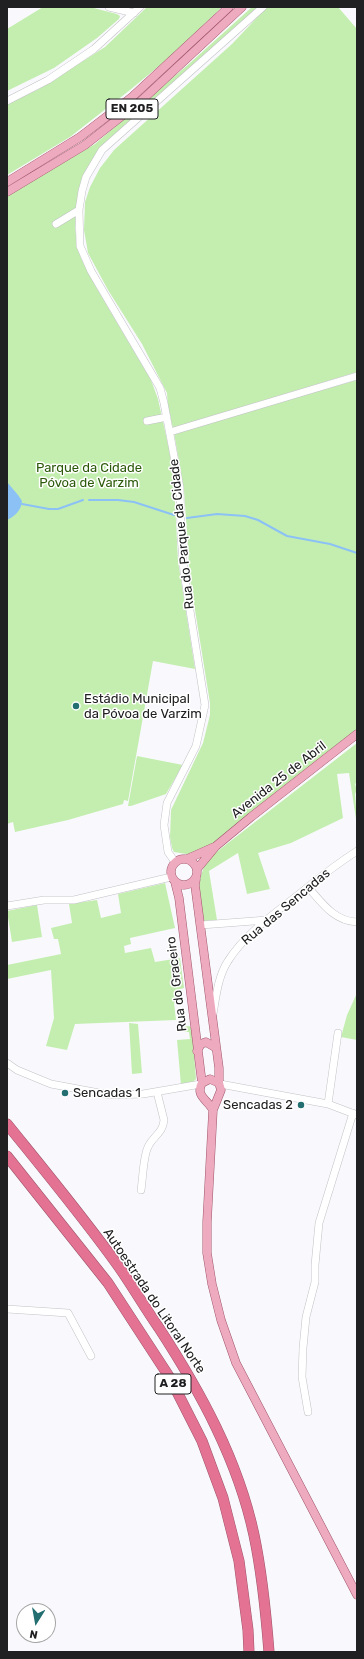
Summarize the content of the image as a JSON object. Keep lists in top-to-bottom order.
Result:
{
  "streets": {
    "highway": ["Autoestrada do Litoral Norte", "A 28"],
    "main road": ["EN 205", "Avenida 25 de Abril", "Rua do Graceiro"],
    "street": ["Rua do Parque da Cidade", "Rua das Sencadas"]
  },
  "crossings": [
    ["Rua do Parque da Cidade", "Avenida 25 de Abril"],
    ["Rua do Parque da Cidade", "Rua do Graceiro"],
    ["Avenida 25 de Abril", "Rua do Graceiro"]
  ],
  "parks": ["Parque da Cidade Póvoa de Varzim"],
  "places": ["Estádio Municipal da Póvoa de Varzim", "Sencadas 1", "Sencadas 2"],
  "north": "bottom"
}
